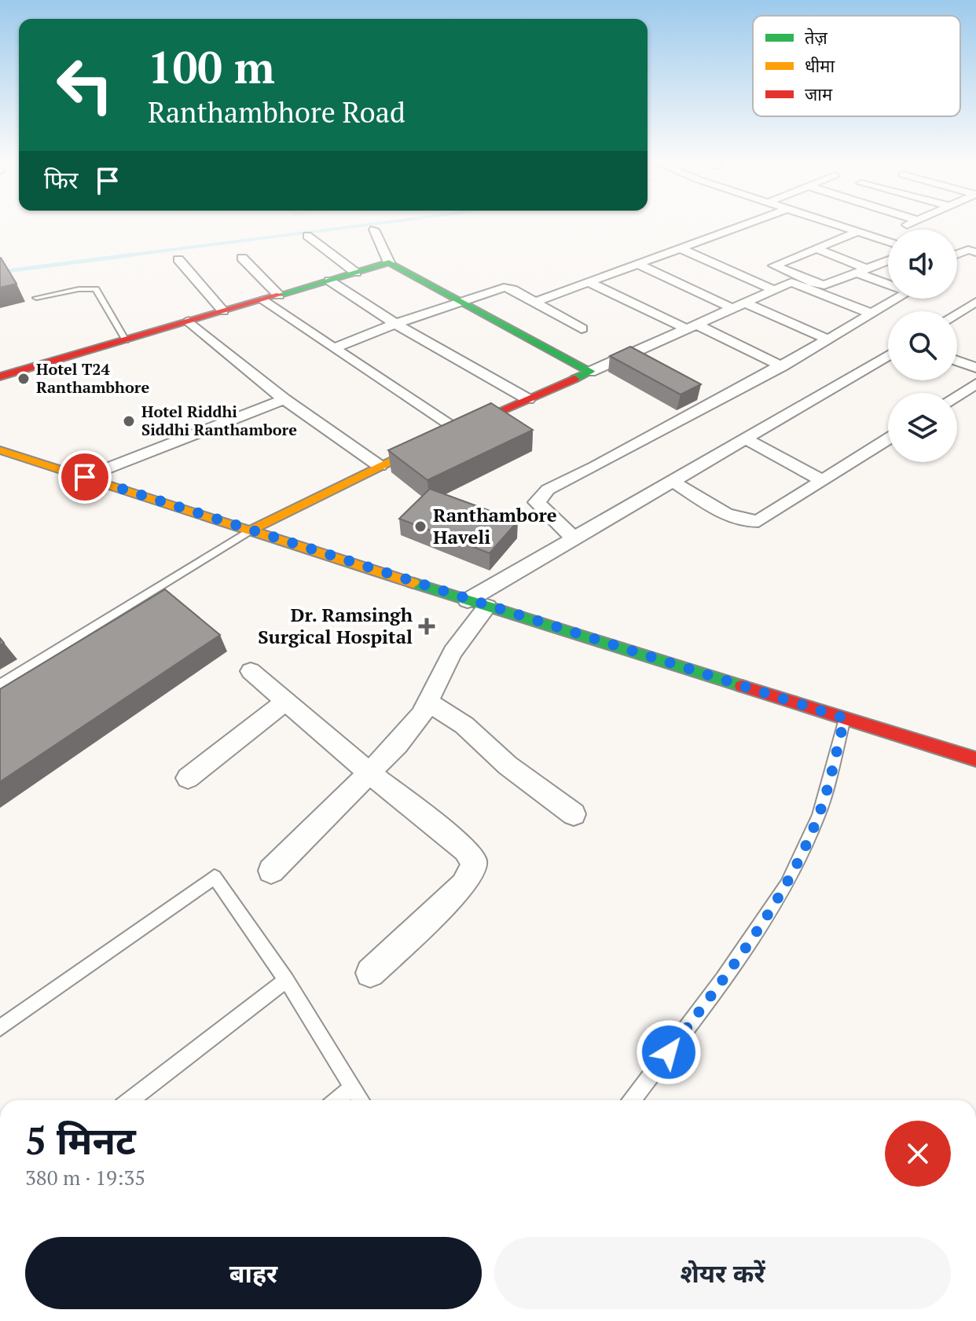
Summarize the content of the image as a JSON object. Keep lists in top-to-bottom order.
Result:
{
  "places": {
    "other": ["Hotel T24 Ranthambhore", "Hotel Riddhi Siddhi Ranthambore", "Ranthambore Haveli"],
    "health": ["Dr. Ramsingh Surgical Hospital"]
  },
  "legend": ["तेज़", "धीमा", "जाम"],
  "page": {
    "turn": ["100 m", "Ranthambhore Road"],
    "then": "फिर",
    "heading": ["5 मिनट", "380 m · 19:35"],
    "buttons": ["बाहर", "शेयर करें"]
  }
}
